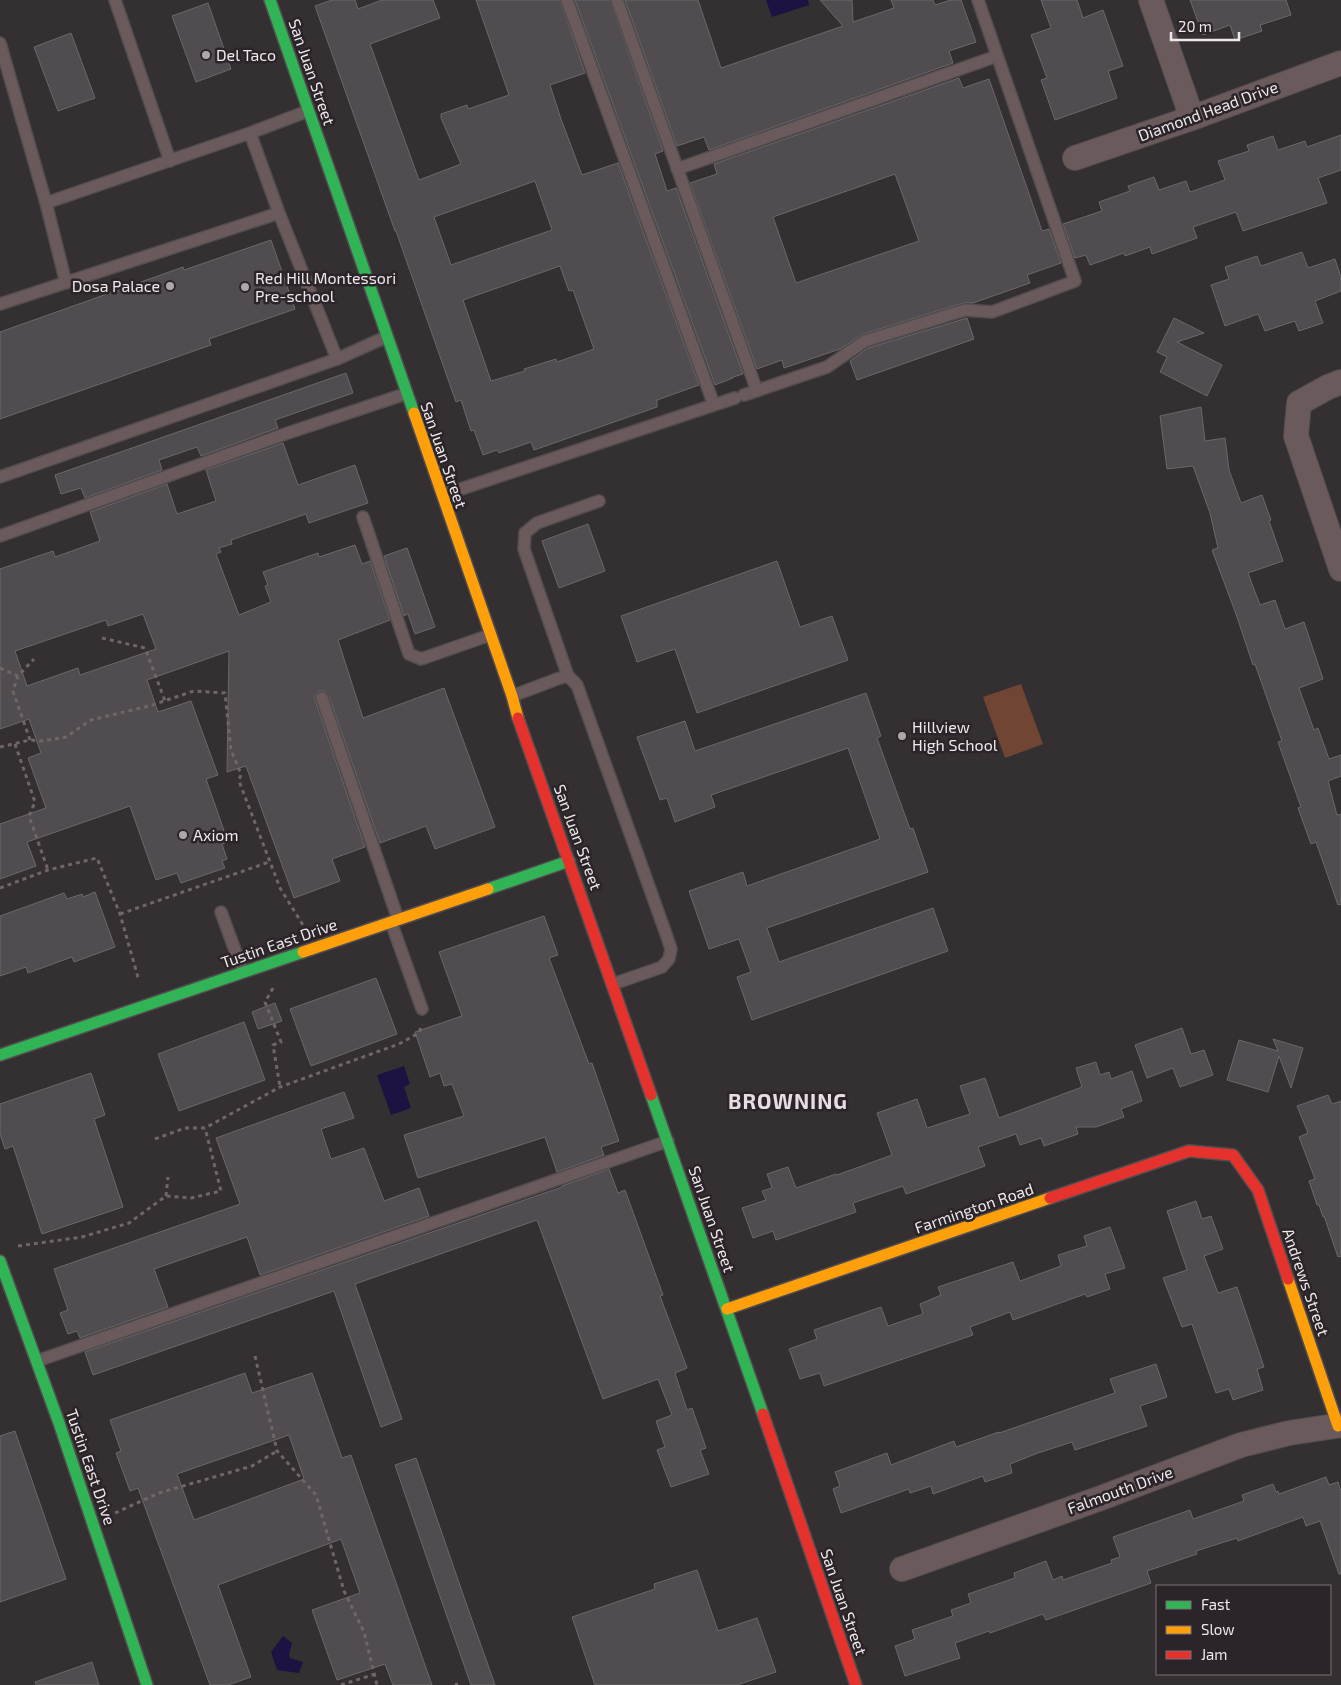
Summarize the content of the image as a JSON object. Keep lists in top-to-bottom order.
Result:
{
  "streets": {
    "street": [
      "San Juan Street",
      "Diamond Head Drive",
      "Tustin East Drive",
      "Farmington Road",
      "Andrews Street",
      "Falmouth Drive"
    ]
  },
  "crossings": [
    ["San Juan Street", "Tustin East Drive"],
    ["San Juan Street", "Farmington Road"],
    ["Farmington Road", "Andrews Street"],
    ["Andrews Street", "Falmouth Drive"]
  ],
  "districts": ["BROWNING"],
  "places": [
    "Del Taco",
    "Dosa Palace",
    "Red Hill Montessori Pre-school",
    "Hillview High School",
    "Axiom"
  ],
  "legend": ["Fast", "Slow", "Jam"],
  "scale_bar": "20 m"
}
